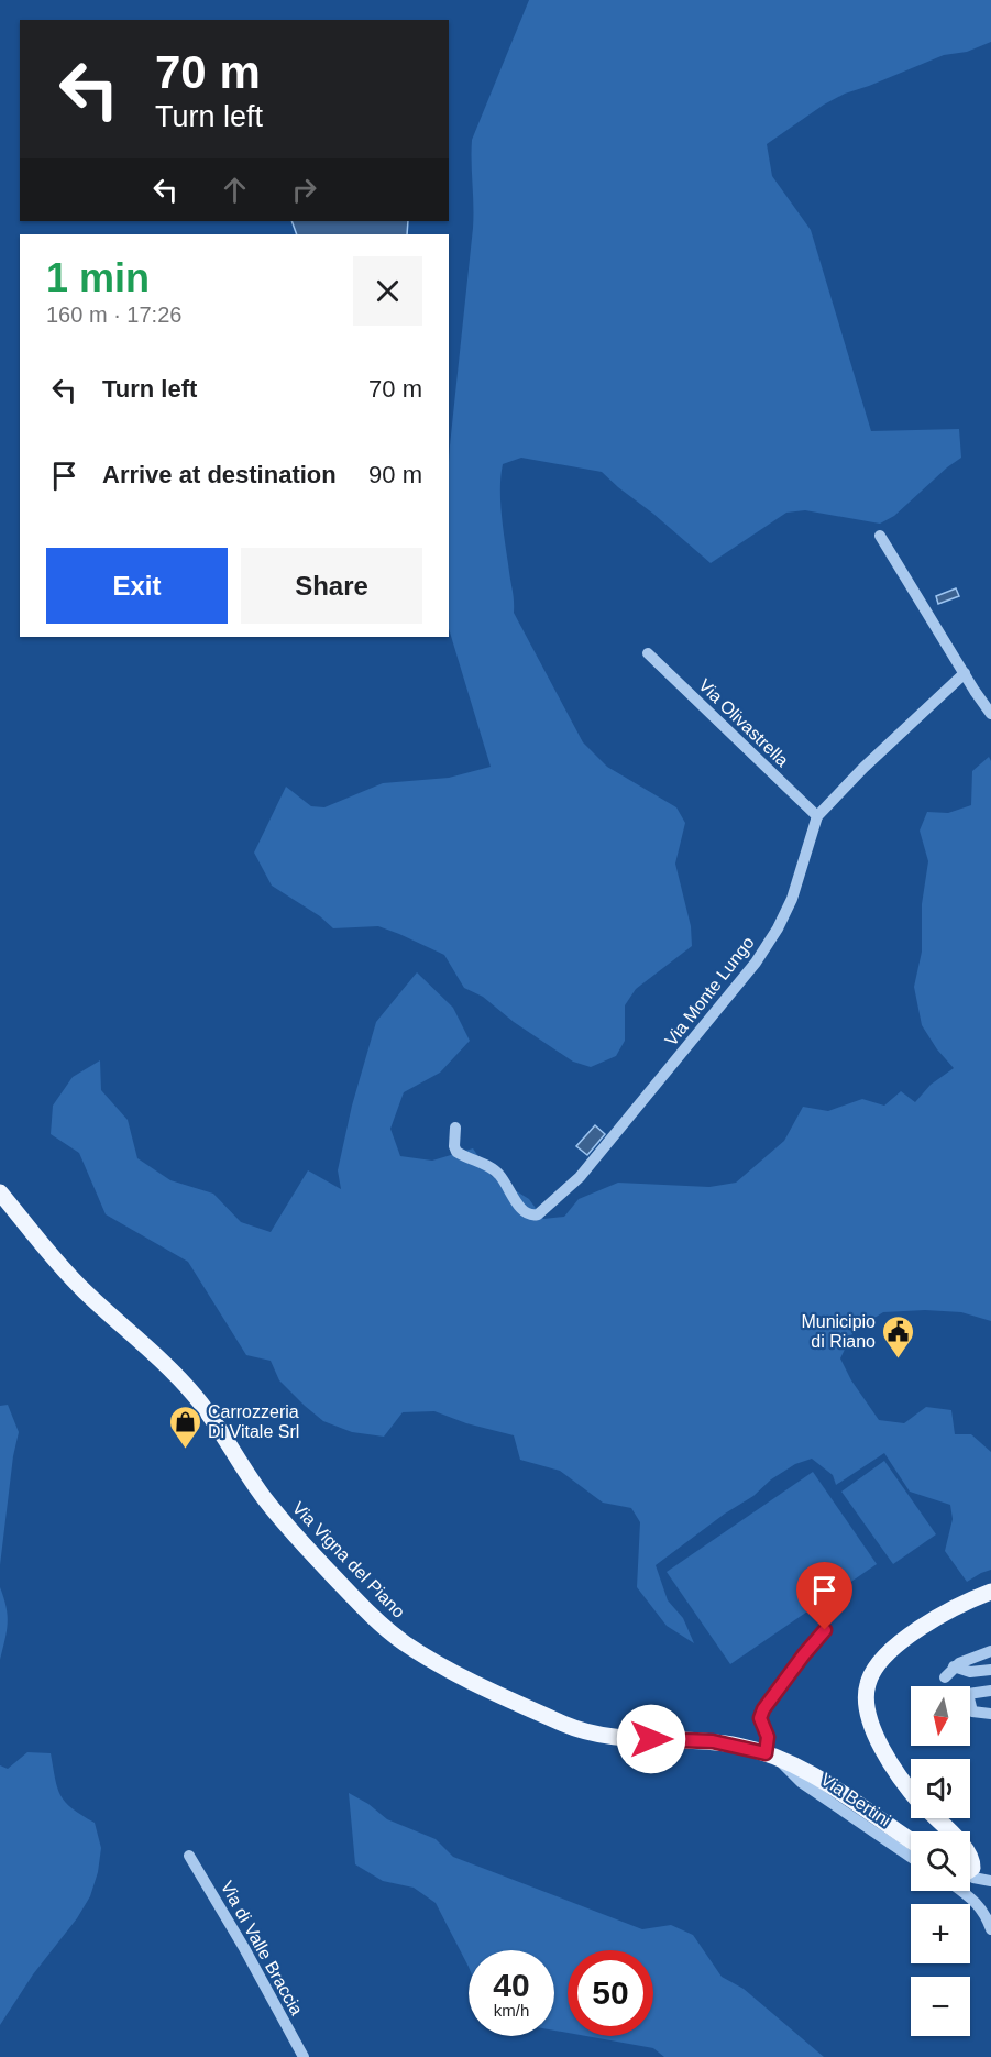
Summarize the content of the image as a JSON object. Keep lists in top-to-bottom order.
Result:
{
  "streets": {
    "main road": ["Via Vigna del Piano"],
    "street": [
      "Via Olivastrella",
      "Via Monte Lungo",
      "Via Bertini",
      "Via di Valle Braccia"
    ]
  },
  "crossings": [
    ["Via Olivastrella", "Via Monte Lungo"],
    ["Via Vigna del Piano", "Via Bertini"]
  ],
  "places": {
    "public building": ["Municipio di Riano"],
    "shop": ["Carrozzeria Di Vitale Srl"]
  },
  "north": "bottom",
  "page": {
    "turn": ["70 m", "Turn left"],
    "heading": ["1 min", "160 m · 17:26"],
    "list": [
      {
        "name": "Turn left",
        "value": "70 m"
      },
      {
        "name": "Arrive at destination",
        "value": "90 m"
      }
    ],
    "buttons": ["Exit", "Share"],
    "map_buttons": ["+", "−"],
    "speed": "40 km/h",
    "limit": "50"
  }
}
